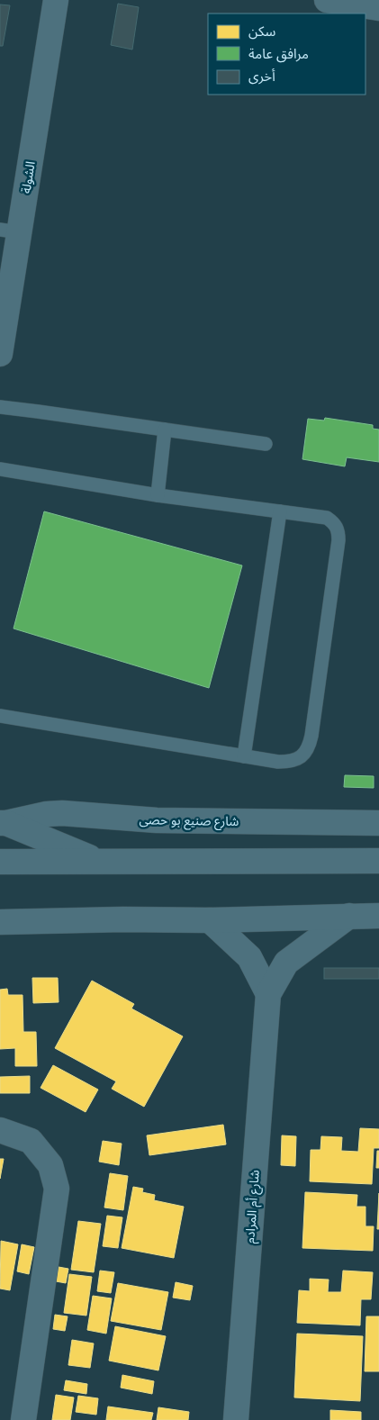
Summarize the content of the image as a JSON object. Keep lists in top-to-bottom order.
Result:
{
  "streets": {
    "street": ["الشولة", "شارع صنيع بو حصى", "شارع أم المرادم"]
  },
  "legend": ["سكن", "مرافق عامة", "أخرى"]
}
